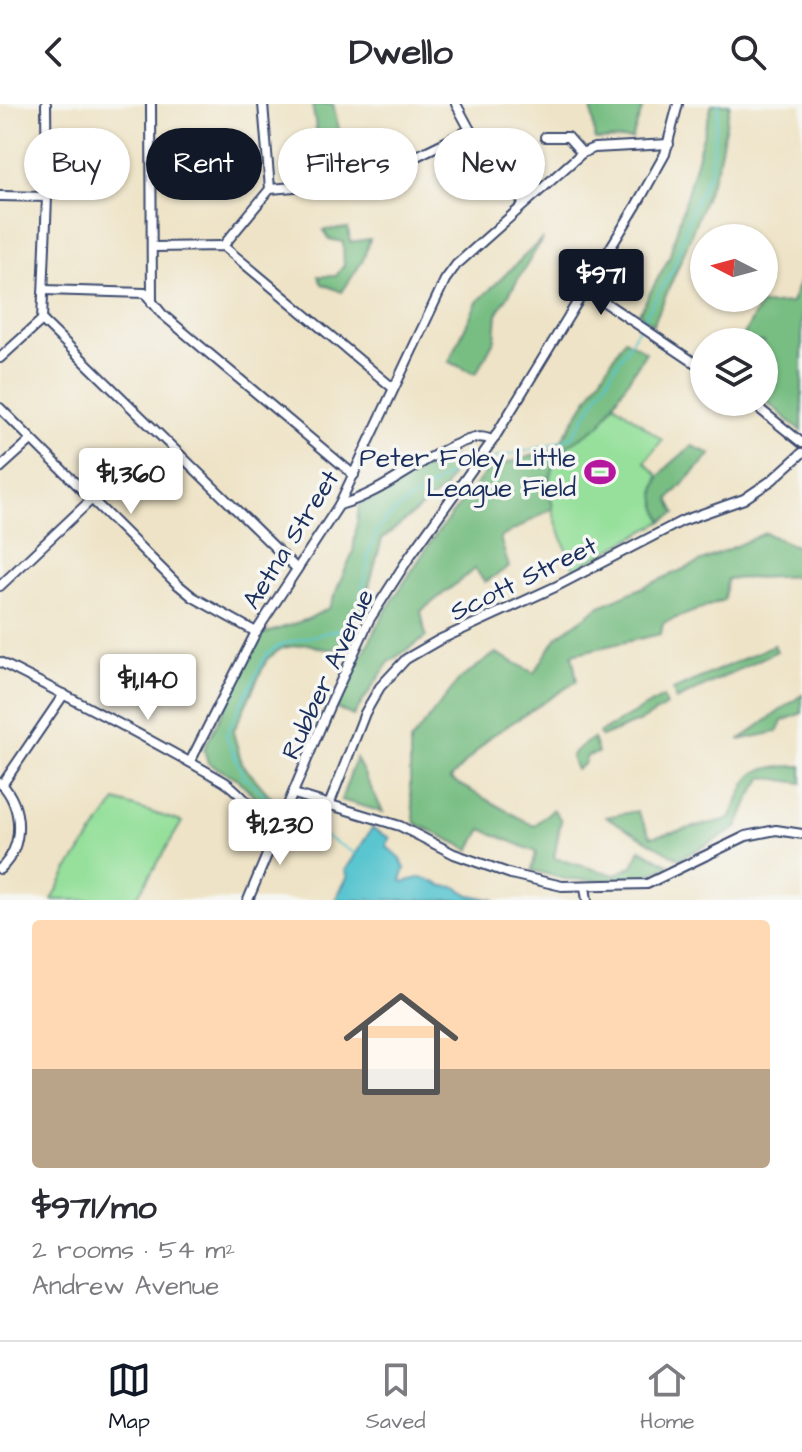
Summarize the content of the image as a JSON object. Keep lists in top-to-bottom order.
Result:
{
  "streets": {
    "street": ["Aetna Street", "Scott Street", "Rubber Avenue"]
  },
  "places": {
    "sports": ["Peter Foley Little League Field"]
  },
  "north": "left",
  "page": {
    "header": "Dwello",
    "chip": [
      "Buy",
      "Rent",
      "Filters",
      "New"
    ],
    "price": [
      "$971",
      "$1,360",
      "$1,140",
      "$1,230"
    ],
    "list": [
      {
        "name": "$971/mo",
        "note": "2 rooms · 54 m² · Andrew Avenue"
      }
    ],
    "tabs": ["Map", "Saved", "Home"]
  }
}
